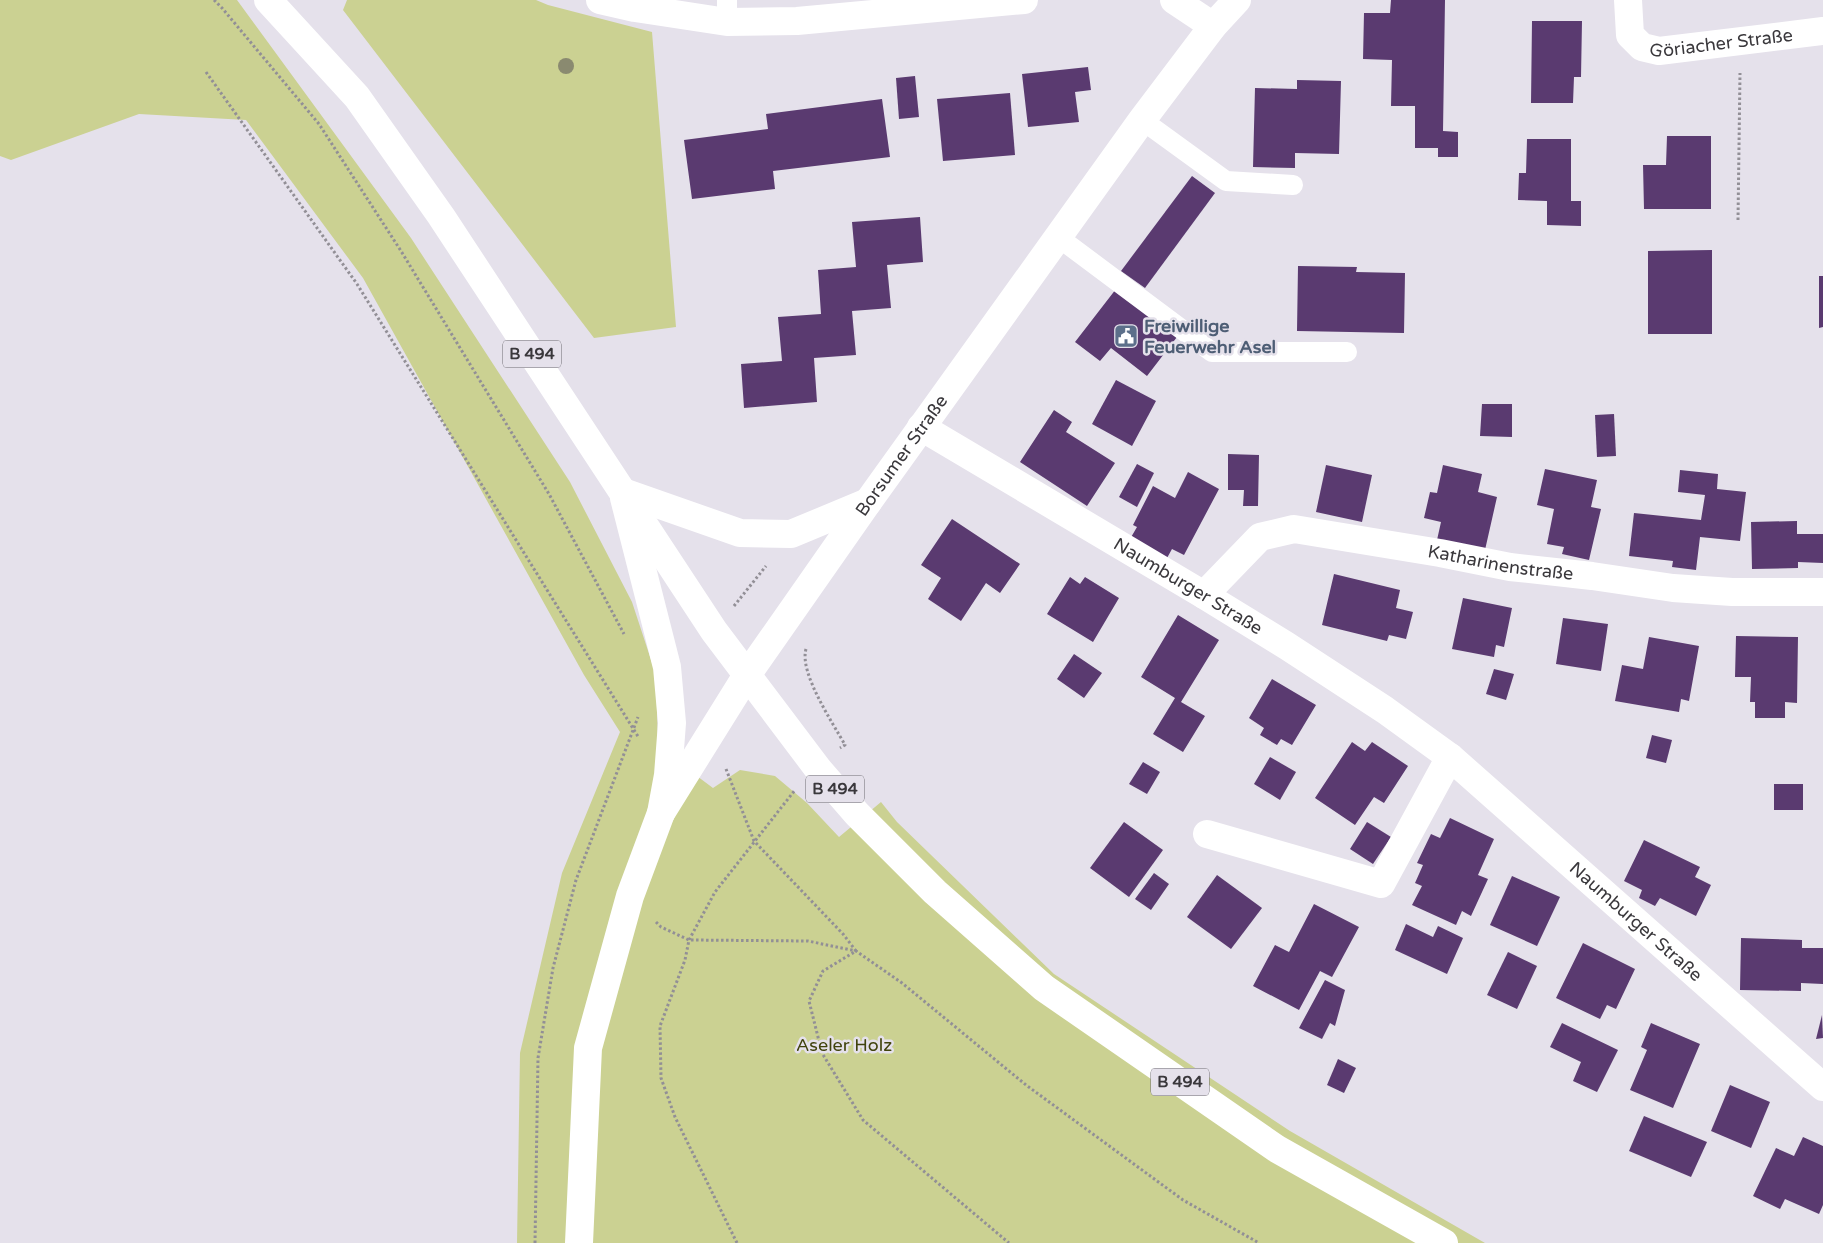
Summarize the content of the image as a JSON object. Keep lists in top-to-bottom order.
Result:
{
  "streets": {
    "street": [
      "Göriacher Straße",
      "B 494",
      "Borsumer Straße",
      "Katharinenstraße",
      "Naumburger Straße"
    ]
  },
  "crossings": [
    ["B 494", "Borsumer Straße"],
    ["Borsumer Straße", "Naumburger Straße"],
    ["Katharinenstraße", "Naumburger Straße"]
  ],
  "parks": ["Aseler Holz"],
  "places": {
    "public building": ["Freiwillige Feuerwehr Asel"]
  }
}
